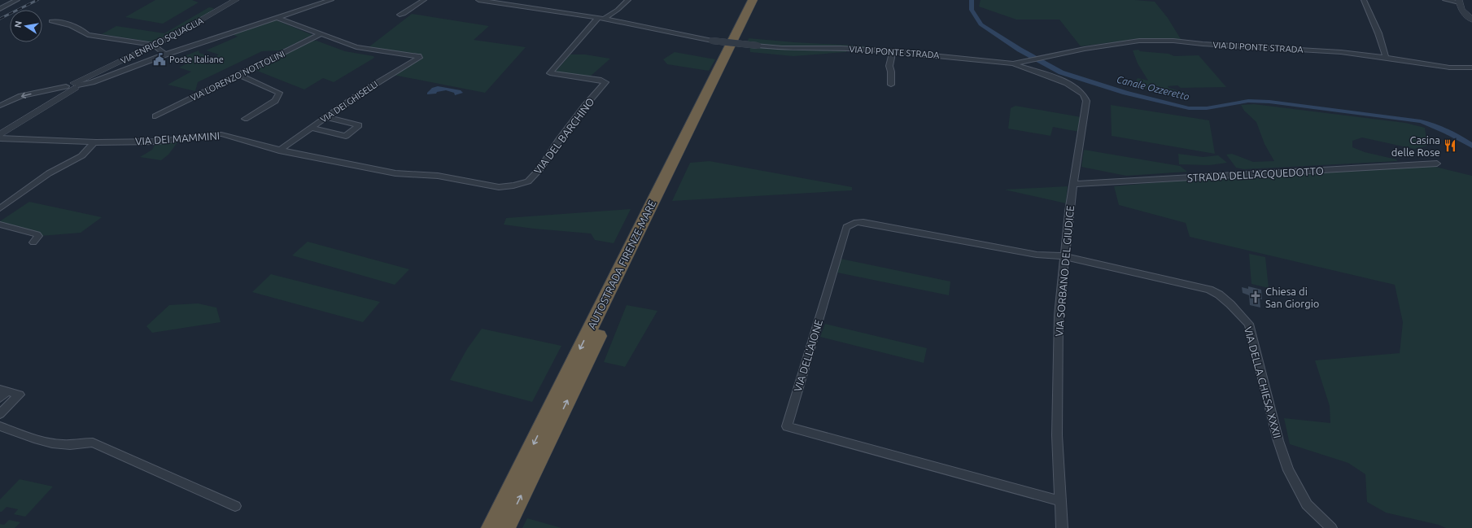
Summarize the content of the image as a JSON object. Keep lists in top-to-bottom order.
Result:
{
  "streets": {
    "highway": ["AUTOSTRADA FIRENZE-MARE"],
    "street": [
      "VIA ENRICO SQUAGLIA",
      "VIA DI PONTE STRADA",
      "VIA LORENZO NOTTOLINI",
      "VIA DEI GHISELLI",
      "VIA DEL BARCHINO",
      "VIA DEI MAMMINI",
      "STRADA DELL'ACQUEDOTTO",
      "VIA SORBANO DEL GIUDICE",
      "VIA DELL'AIONE",
      "VIA DELLA CHIESA XXXII"
    ]
  },
  "crossings": [
    ["VIA DI PONTE STRADA", "VIA DEL BARCHINO"],
    ["VIA DI PONTE STRADA", "VIA SORBANO DEL GIUDICE"],
    ["VIA LORENZO NOTTOLINI", "VIA DEI GHISELLI"],
    ["VIA DEI GHISELLI", "VIA DEI MAMMINI"],
    ["VIA DEL BARCHINO", "VIA DEI MAMMINI"],
    ["STRADA DELL'ACQUEDOTTO", "VIA SORBANO DEL GIUDICE"],
    ["VIA SORBANO DEL GIUDICE", "VIA DELL'AIONE"],
    ["VIA SORBANO DEL GIUDICE", "VIA DELLA CHIESA XXXII"],
    ["VIA DELL'AIONE", "VIA DELLA CHIESA XXXII"]
  ],
  "water": ["Canale Ozzeretto"],
  "places": {
    "public building": ["Poste Italiane"],
    "restaurant": ["Casina delle Rose"],
    "church": ["Chiesa di San Giorgio"]
  },
  "north": "left"
}
